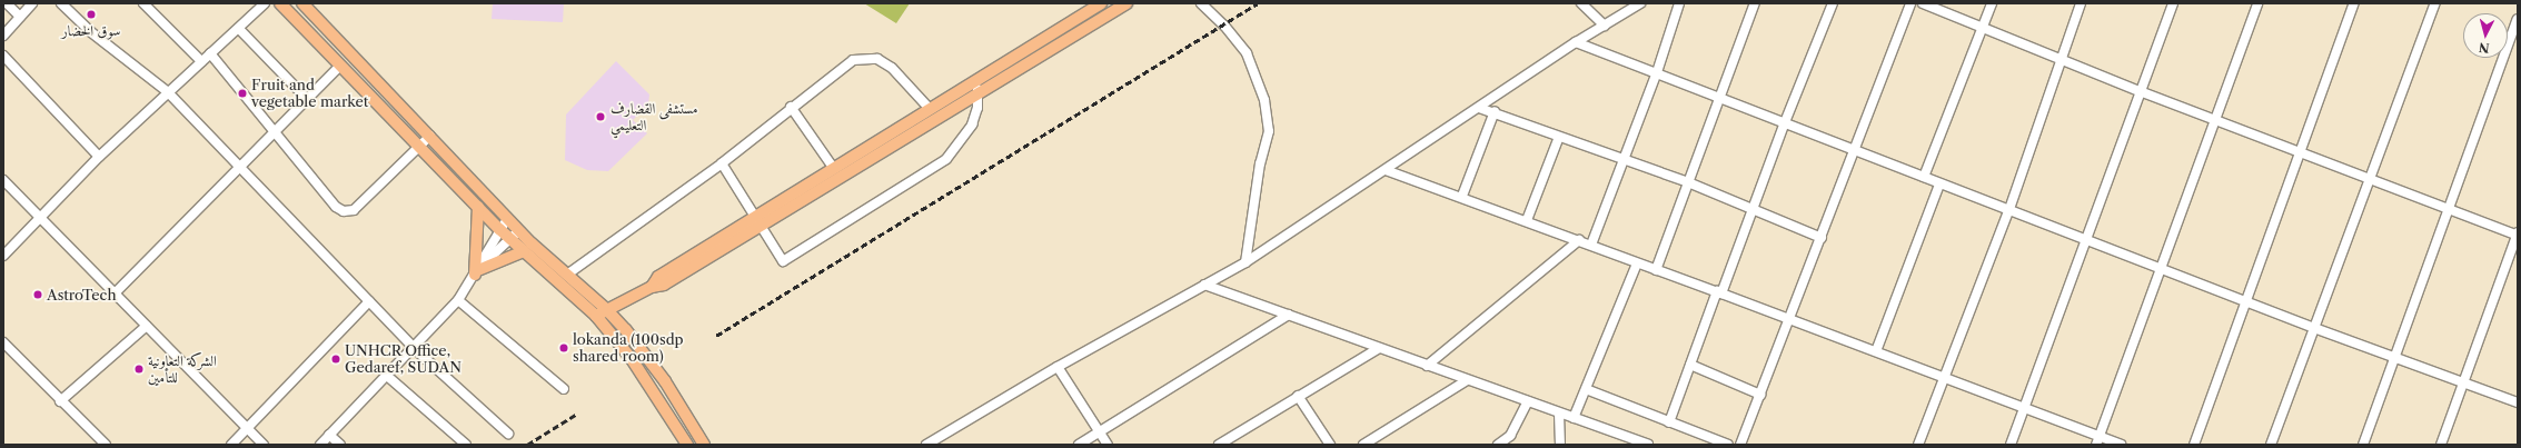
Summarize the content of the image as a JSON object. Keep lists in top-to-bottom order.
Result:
{
  "places": [
    "سوق الخضار",
    "Fruit and vegetable market",
    "مستشفى القضارف التعليمي",
    "AstroTech",
    "lokanda (100sdp shared room)",
    "UNHCR Office, Gedaref, SUDAN",
    "الشركة التعاونية للتأمين"
  ],
  "north": "bottom"
}
